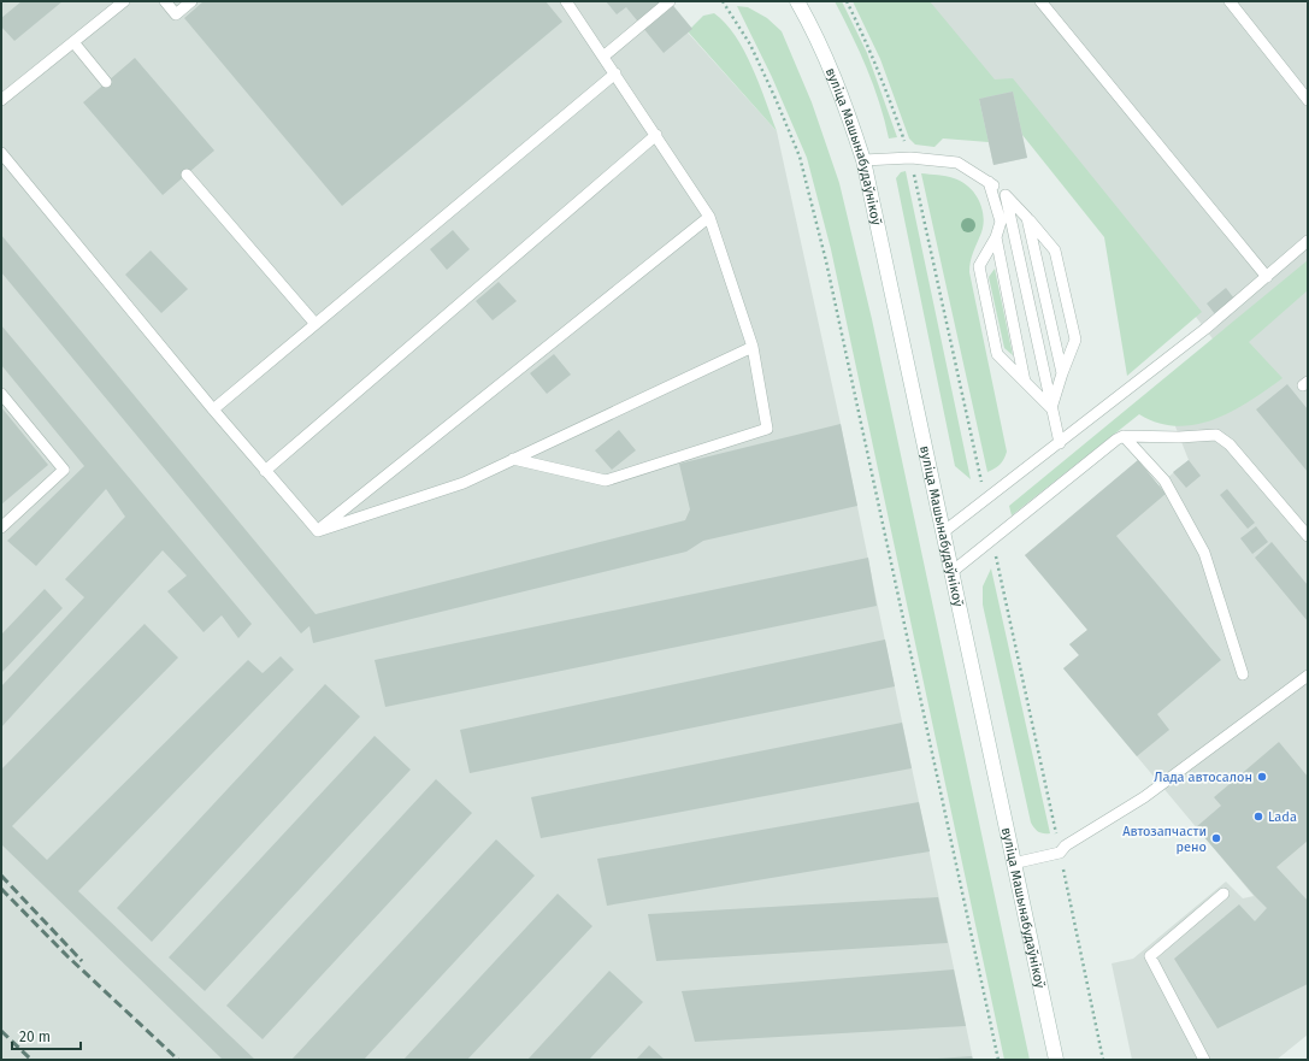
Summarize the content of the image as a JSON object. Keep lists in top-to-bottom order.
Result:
{
  "streets": {
    "main road": ["вуліца Машынабудаўнікоў"]
  },
  "places": ["Лада автосалон", "Lada", "Автозапчасти рено"],
  "scale_bar": "20 m"
}
